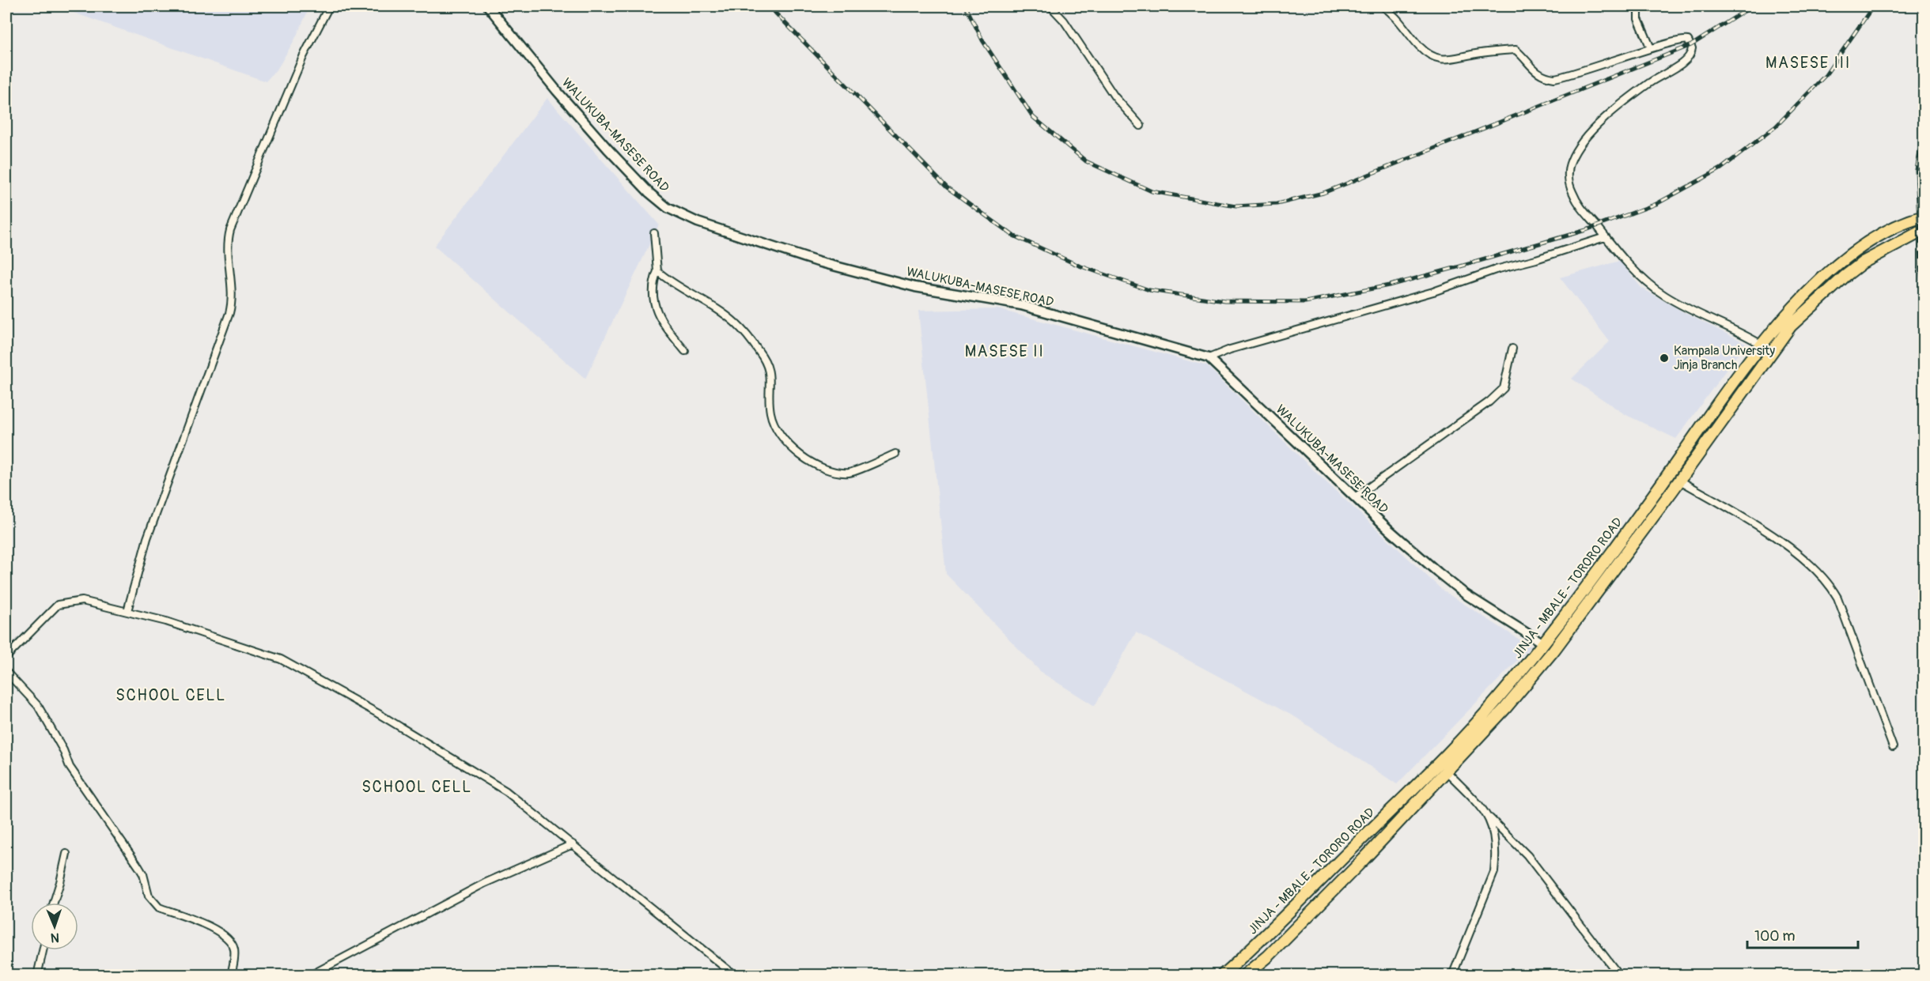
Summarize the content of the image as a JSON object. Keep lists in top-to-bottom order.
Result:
{
  "streets": {
    "highway": ["JINJA - MBALE - TORORO ROAD"],
    "street": ["WALUKUBA-MASESE ROAD"]
  },
  "crossings": [
    ["WALUKUBA-MASESE ROAD", "JINJA - MBALE - TORORO ROAD"]
  ],
  "districts": [
    "MASESE III",
    "MASESE II",
    "SCHOOL CELL",
    "SCHOOL CELL"
  ],
  "places": ["Kampala University Jinja Branch"],
  "scale_bar": "100 m",
  "north": "bottom"
}
